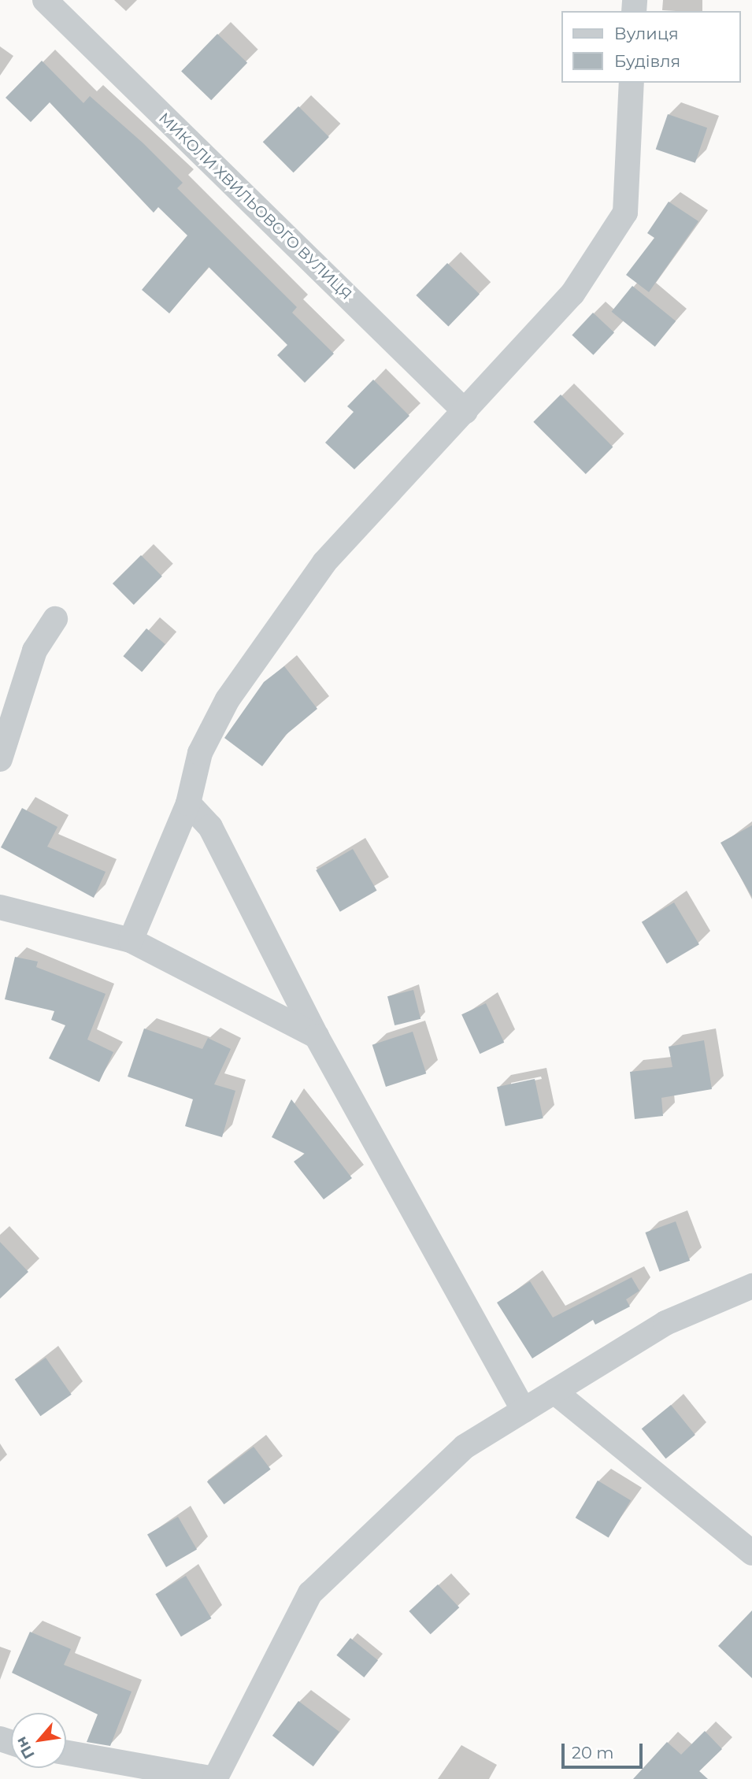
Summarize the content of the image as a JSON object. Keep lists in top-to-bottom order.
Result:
{
  "streets": {
    "street": ["МИКОЛИ ХВИЛЬОВОГО ВУЛИЦЯ"]
  },
  "legend": ["Вулиця", "Будівля"],
  "scale_bar": "20 m",
  "north": "bottom left"
}
